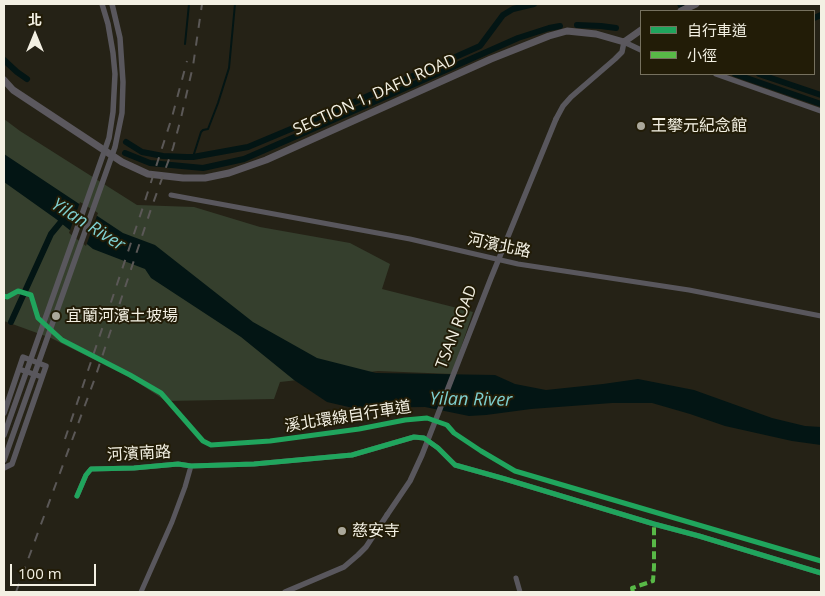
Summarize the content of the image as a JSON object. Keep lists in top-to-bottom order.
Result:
{
  "streets": {
    "main road": ["SECTION 1, DAFU ROAD"],
    "street": ["河濱北路", "TSAN ROAD", "河濱南路"],
    "cycle path": ["溪北環線自行車道"]
  },
  "crossings": [
    ["SECTION 1, DAFU ROAD", "TSAN ROAD"]
  ],
  "water": ["Yilan River"],
  "places": ["王攀元紀念館", "宜蘭河濱土坡場", "慈安寺"],
  "legend": ["自行車道", "小徑"],
  "scale_bar": "100 m",
  "north": "top"
}
